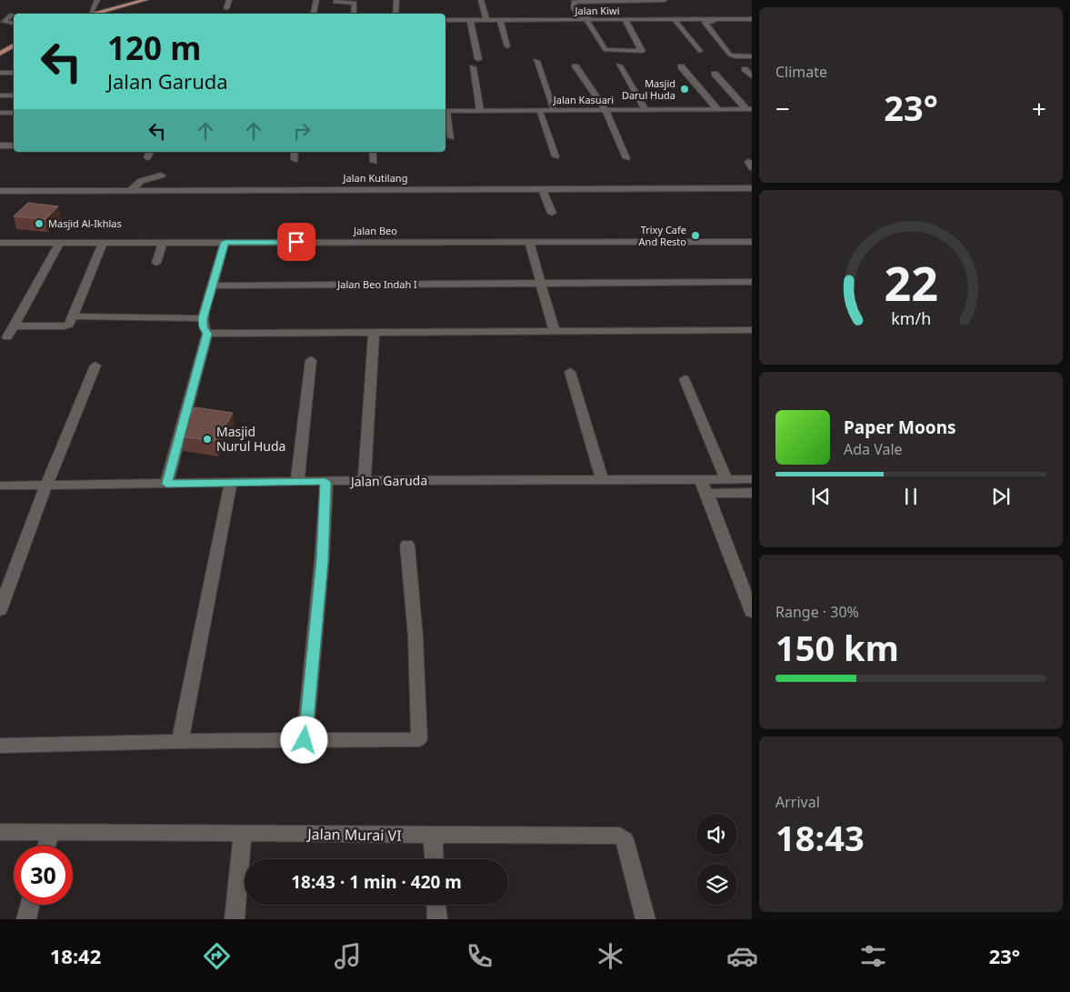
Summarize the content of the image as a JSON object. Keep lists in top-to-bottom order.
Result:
{
  "streets": {
    "street": [
      "Jalan Kiwi",
      "Jalan Kasuari",
      "Jalan Kutilang",
      "Jalan Beo",
      "Jalan Beo Indah I",
      "Jalan Garuda",
      "Jalan Murai VI"
    ]
  },
  "places": [
    "Masjid Darul Huda",
    "Masjid Al-Ikhlas",
    "Trixy Cafe And Resto",
    "Masjid Nurul Huda"
  ],
  "page": {
    "tile": [
      "Climate",
      ["Range · 30%", "150 km"],
      ["Arrival", "18:43"]
    ],
    "turn": ["120 m", "Jalan Garuda"],
    "heat": ["−", "23°", "+"],
    "song": ["Paper Moons", "Ada Vale"],
    "limit": "30",
    "trip": "18:43 · 1 min · 420 m",
    "tabs": ["18:42", "23°"],
    "gauge": ["22", "km/h"]
  }
}
